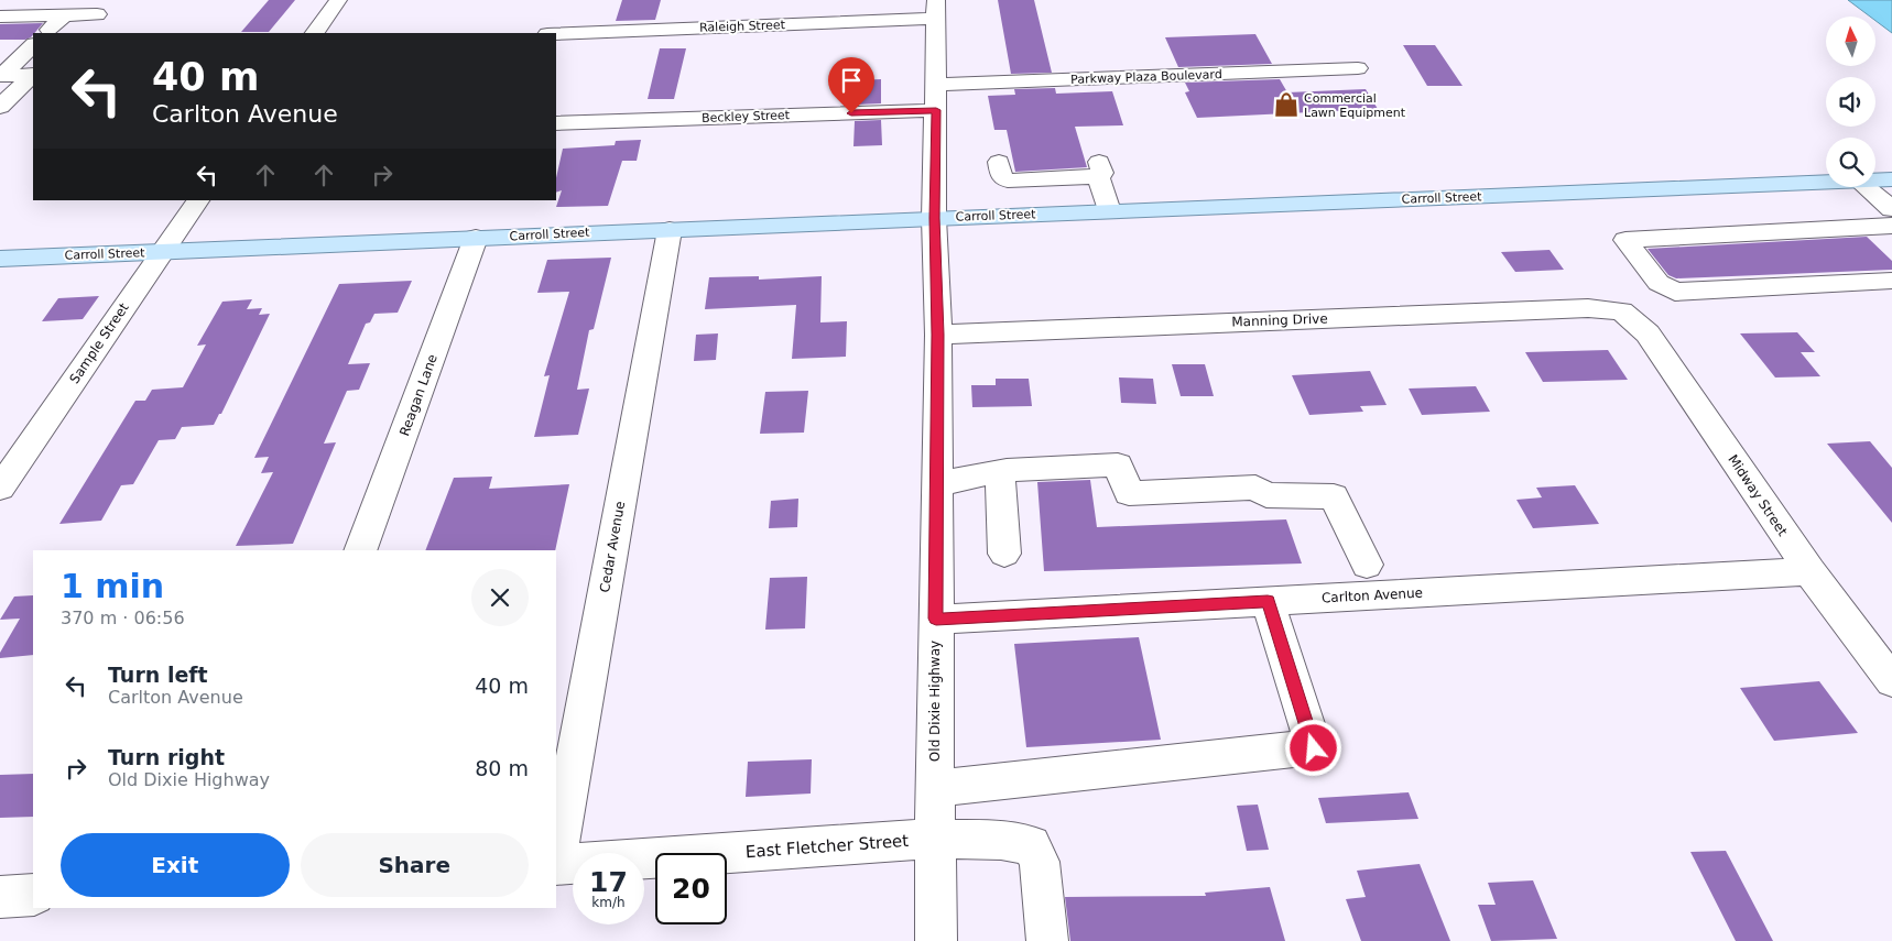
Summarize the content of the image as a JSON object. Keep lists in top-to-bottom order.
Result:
{
  "streets": {
    "main road": ["Carroll Street"],
    "street": [
      "Raleigh Street",
      "Parkway Plaza Boulevard",
      "Beckley Street",
      "Manning Drive",
      "Sample Street",
      "Reagan Lane",
      "Midway Street",
      "Cedar Avenue",
      "Carlton Avenue",
      "Old Dixie Highway",
      "East Fletcher Street"
    ]
  },
  "crossings": [
    ["Raleigh Street", "Old Dixie Highway"],
    ["Parkway Plaza Boulevard", "Old Dixie Highway"],
    ["Beckley Street", "Old Dixie Highway"],
    ["Carroll Street", "Sample Street"],
    ["Carroll Street", "Reagan Lane"],
    ["Carroll Street", "Cedar Avenue"],
    ["Carroll Street", "Old Dixie Highway"],
    ["Manning Drive", "Midway Street"],
    ["Manning Drive", "Old Dixie Highway"],
    ["Midway Street", "Carlton Avenue"],
    ["Carlton Avenue", "Old Dixie Highway"],
    ["Old Dixie Highway", "East Fletcher Street"]
  ],
  "places": {
    "shop": ["Commercial Lawn Equipment"]
  },
  "north": "top",
  "page": {
    "turn": ["40 m", "Carlton Avenue"],
    "heading": ["1 min", "370 m · 06:56"],
    "list": [
      {
        "name": "Turn left",
        "note": "Carlton Avenue",
        "value": "40 m"
      },
      {
        "name": "Turn right",
        "note": "Old Dixie Highway",
        "value": "80 m"
      }
    ],
    "buttons": ["Exit", "Share"],
    "speed": "17 km/h",
    "limit": "20"
  }
}
